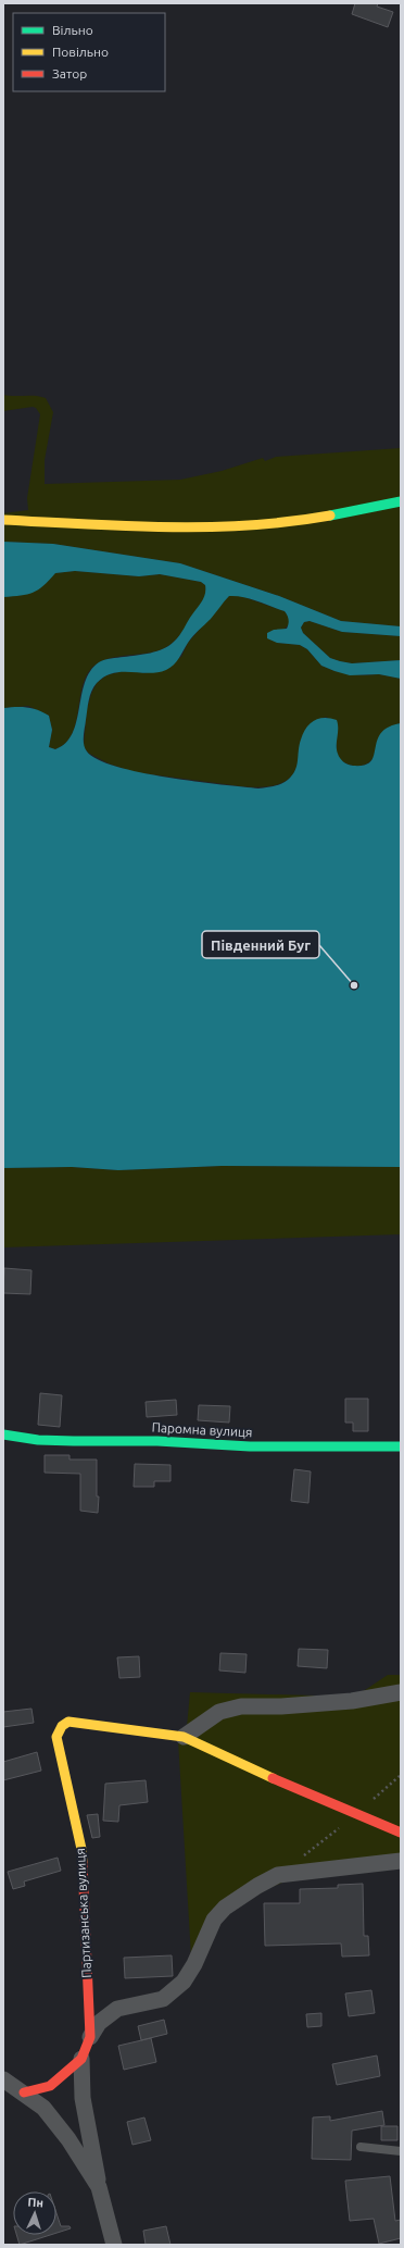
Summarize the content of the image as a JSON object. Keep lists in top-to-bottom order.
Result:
{
  "streets": {
    "street": ["Паромна вулиця", "Партизанська вулиця"]
  },
  "places": ["Південний Буг"],
  "legend": ["Вільно", "Повільно", "Затор"],
  "north": "top"
}
